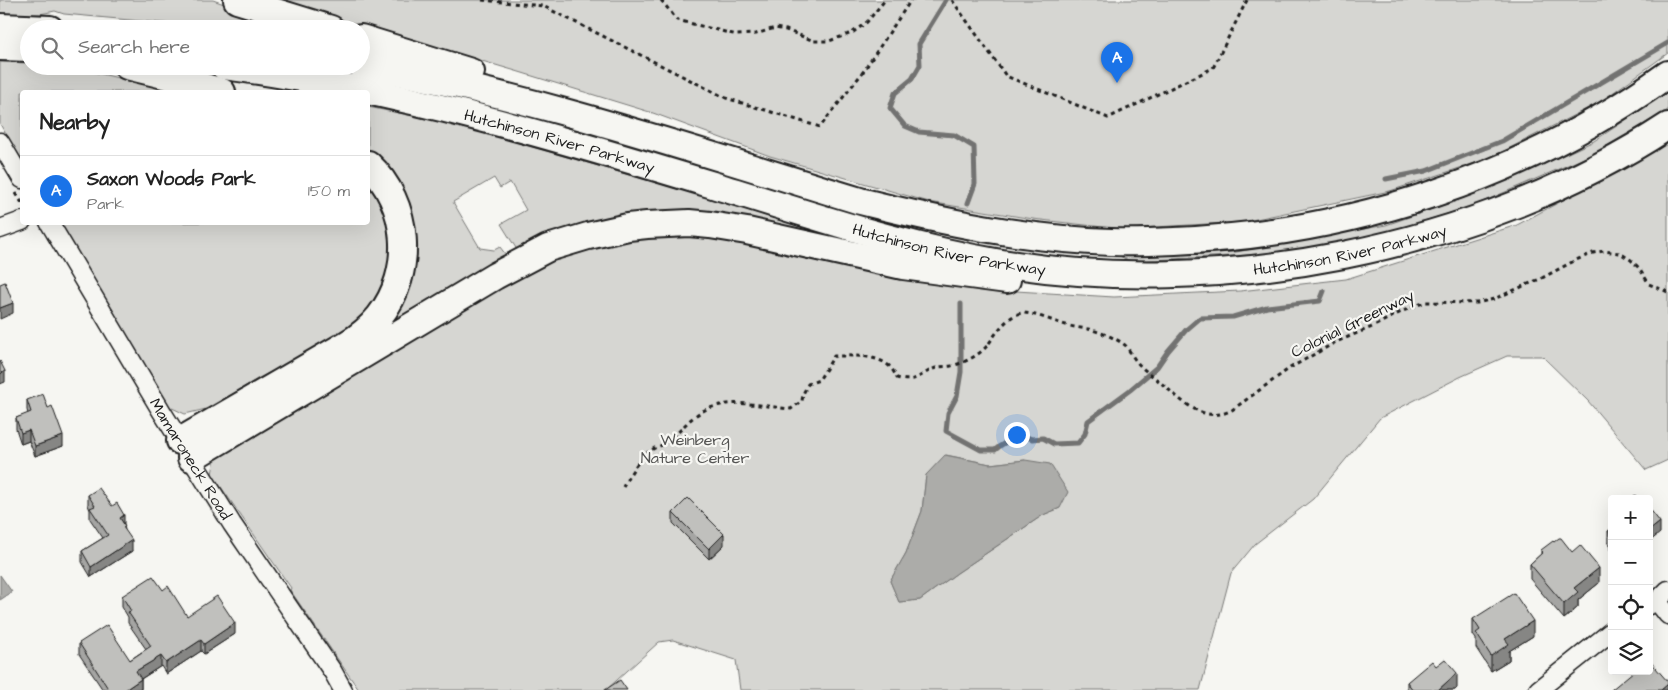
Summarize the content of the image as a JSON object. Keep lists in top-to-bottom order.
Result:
{
  "streets": {
    "highway": ["Hutchinson River Parkway"],
    "street": ["Mamaroneck Road"],
    "path": ["Colonial Greenway"]
  },
  "parks": ["Weinberg Nature Center"],
  "page": {
    "search": "Search here",
    "pins": "A",
    "heading": "Nearby",
    "list": [
      {
        "mark": "A",
        "name": "Saxon Woods Park",
        "note": "Park",
        "value": "150 m"
      }
    ],
    "map_buttons": ["+", "−"]
  }
}
